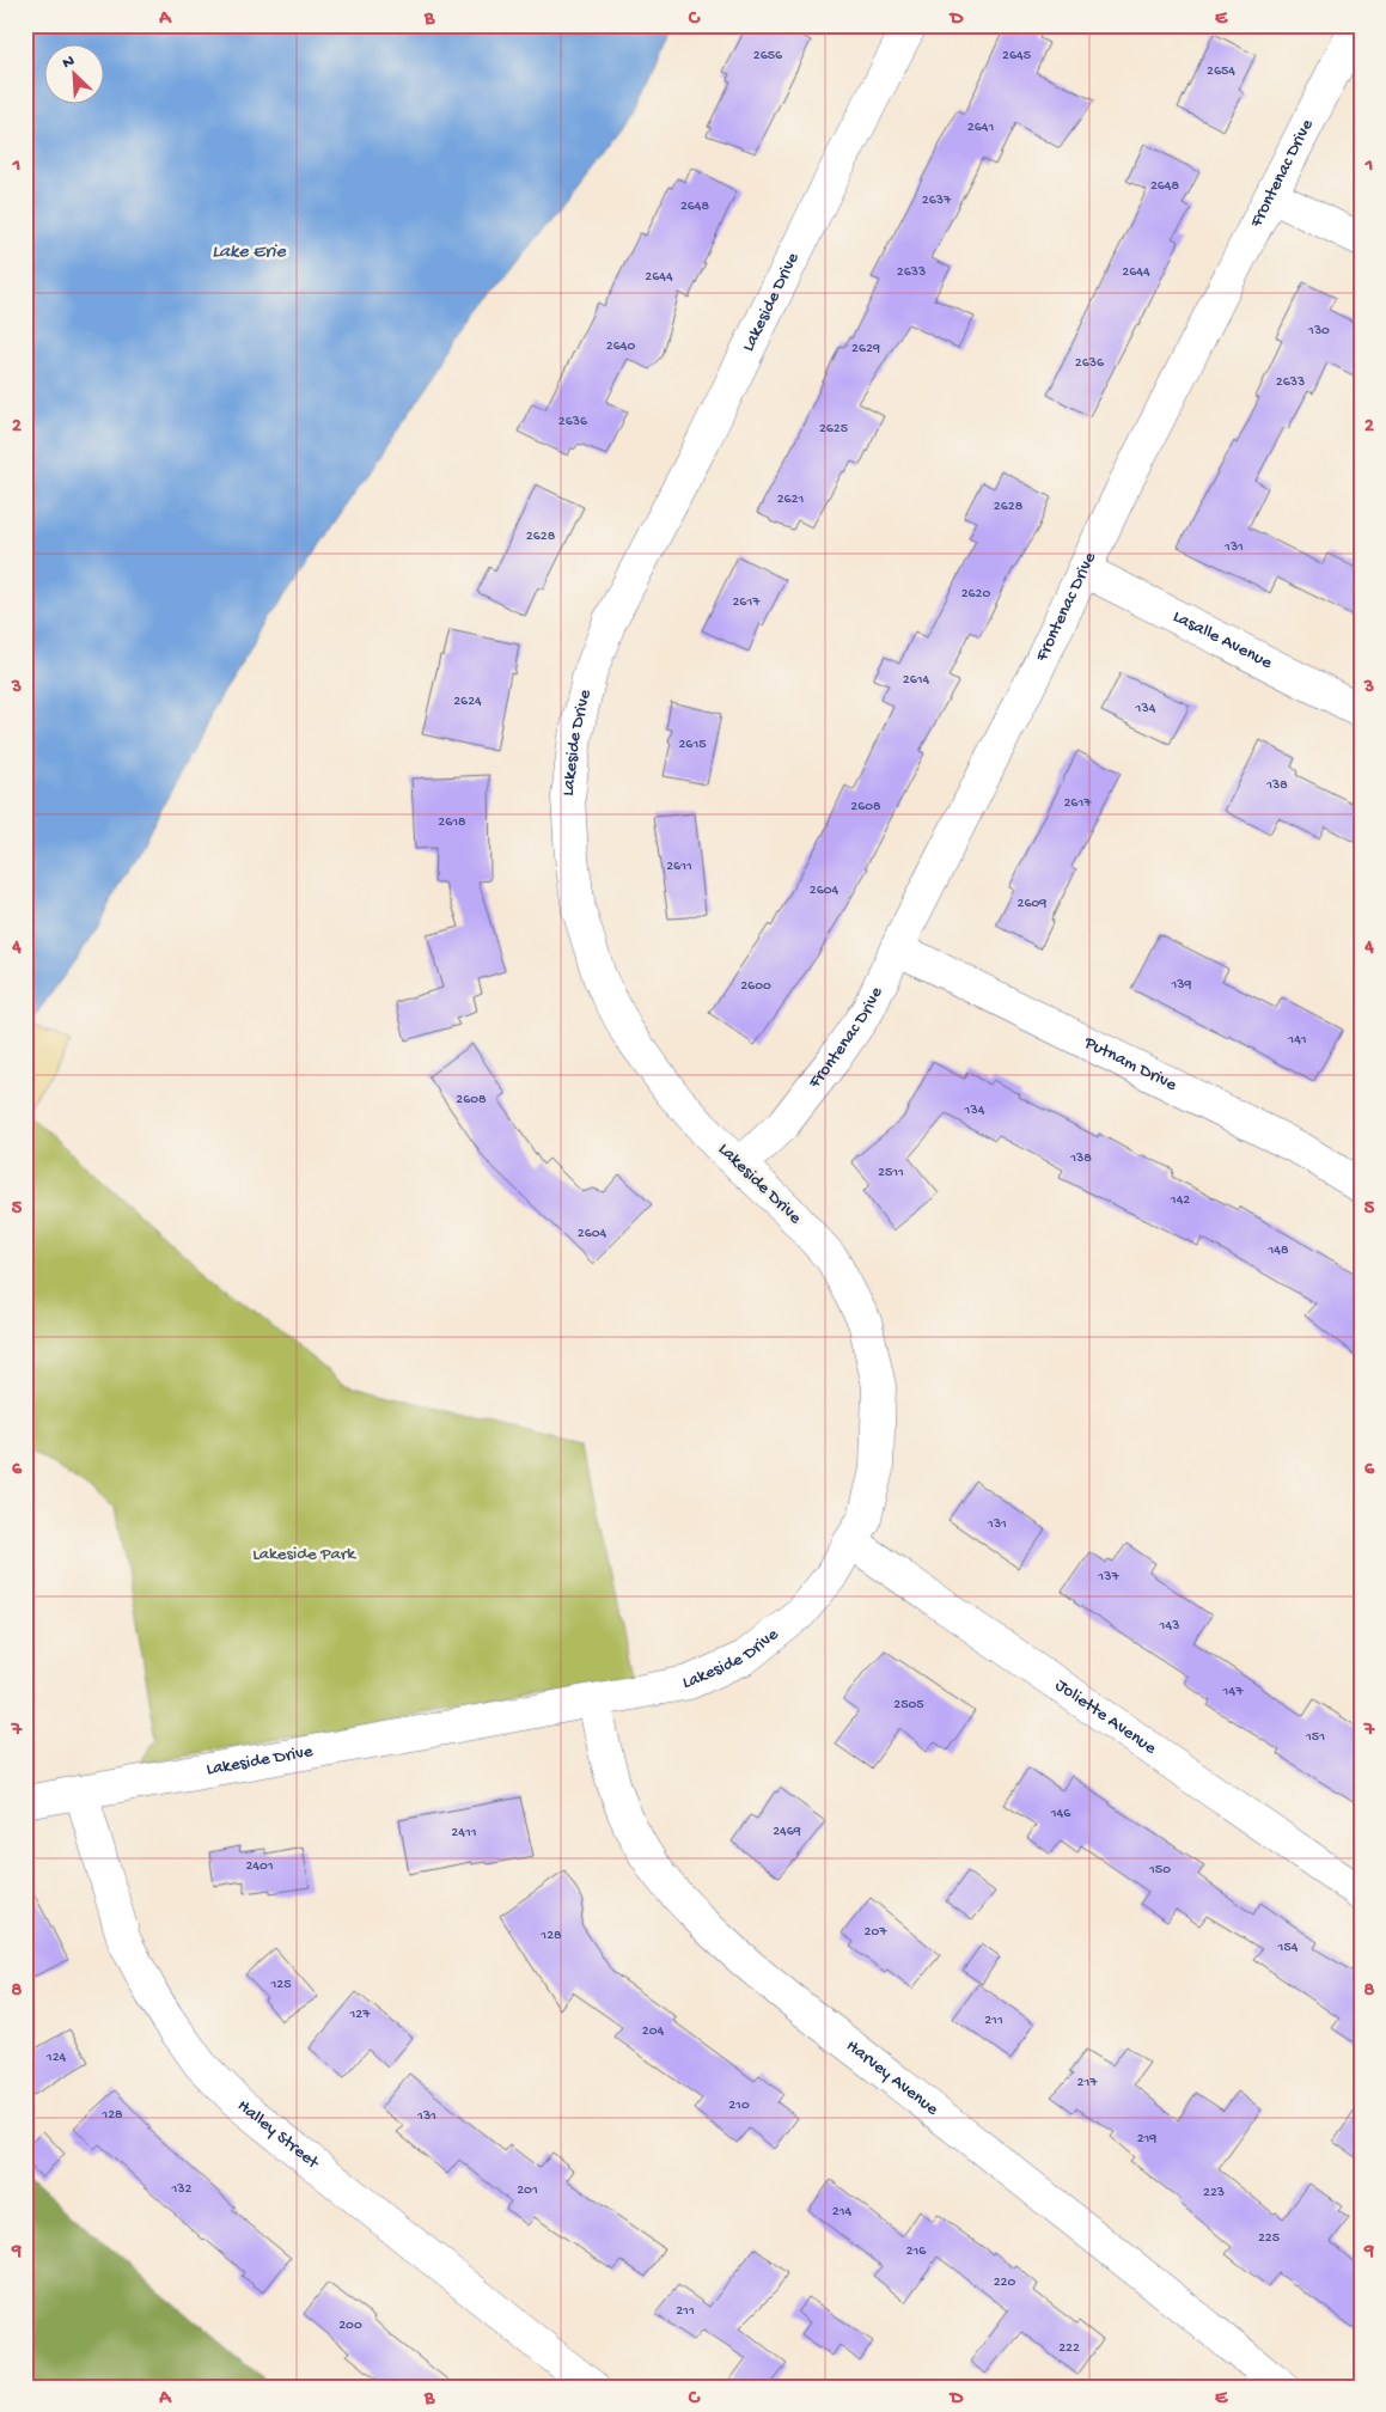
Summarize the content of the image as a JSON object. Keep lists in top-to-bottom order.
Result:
{
  "streets": {
    "street": [
      "Frontenac Drive",
      "Lakeside Drive",
      "Lasalle Avenue",
      "Putnam Drive",
      "Joliette Avenue",
      "Harvey Avenue",
      "Halley Street"
    ]
  },
  "crossings": [
    ["Frontenac Drive", "Lakeside Drive"],
    ["Frontenac Drive", "Lasalle Avenue"],
    ["Frontenac Drive", "Putnam Drive"],
    ["Lakeside Drive", "Joliette Avenue"],
    ["Lakeside Drive", "Harvey Avenue"],
    ["Lakeside Drive", "Halley Street"]
  ],
  "water": ["Lake Erie"],
  "parks": ["Lakeside Park"],
  "house_numbers": [
    "2656",
    "2645",
    "2654",
    "2641",
    "2648",
    "2637",
    "2648",
    "2633",
    "2644",
    "2644",
    "130",
    "2640",
    "2629",
    "2636",
    "2633",
    "2636",
    "2625",
    "2621",
    "2628",
    "2628",
    "131",
    "2620",
    "2617",
    "2614",
    "2624",
    "134",
    "2615",
    "138",
    "2617",
    "2608",
    "2618",
    "2611",
    "2604",
    "2609",
    "139",
    "2600",
    "141",
    "2608",
    "134",
    "138",
    "2511",
    "142",
    "2604",
    "148",
    "131",
    "137",
    "143",
    "147",
    "2505",
    "151",
    "146",
    "2469",
    "2411",
    "2401",
    "150",
    "207",
    "128",
    "154",
    "125",
    "127",
    "211",
    "204",
    "124",
    "217",
    "210",
    "128",
    "131",
    "219",
    "132",
    "201",
    "223",
    "214",
    "225",
    "216",
    "220",
    "211",
    "200",
    "222"
  ],
  "north": "top left",
  "grid": {
    "columns": [
      "A",
      "B",
      "C",
      "D",
      "E"
    ],
    "rows": [
      "1",
      "2",
      "3",
      "4",
      "5",
      "6",
      "7",
      "8",
      "9"
    ]
  }
}
